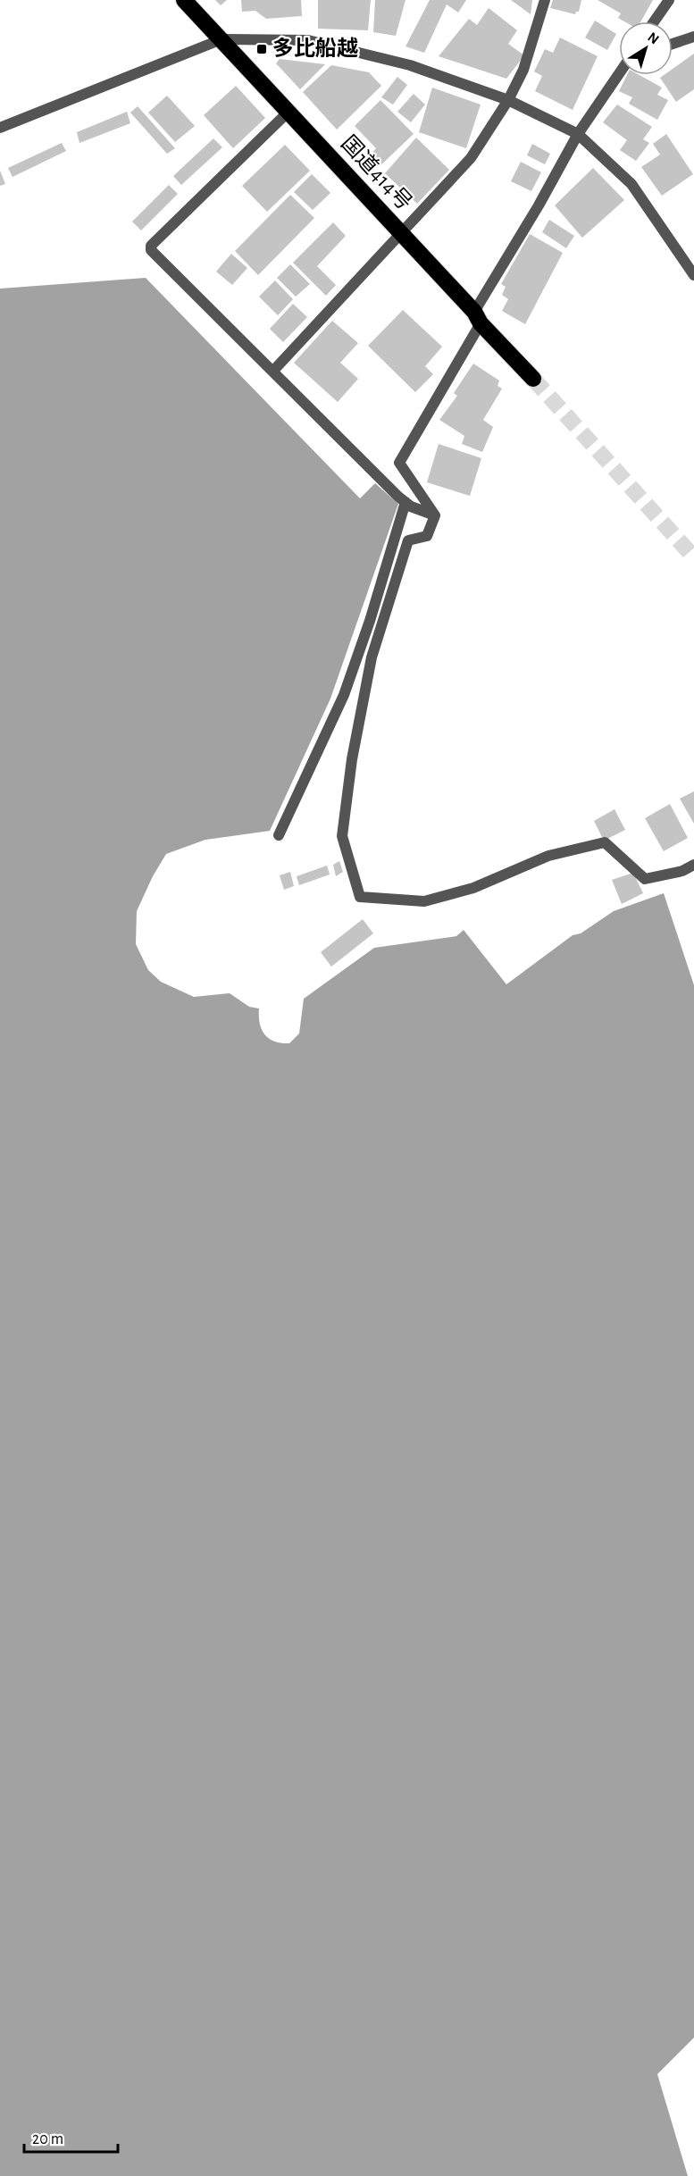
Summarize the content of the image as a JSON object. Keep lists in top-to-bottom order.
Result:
{
  "streets": {
    "highway": ["国道414号"]
  },
  "places": {
    "transit": ["多比船越"]
  },
  "scale_bar": "20 m",
  "north": "top right"
}
